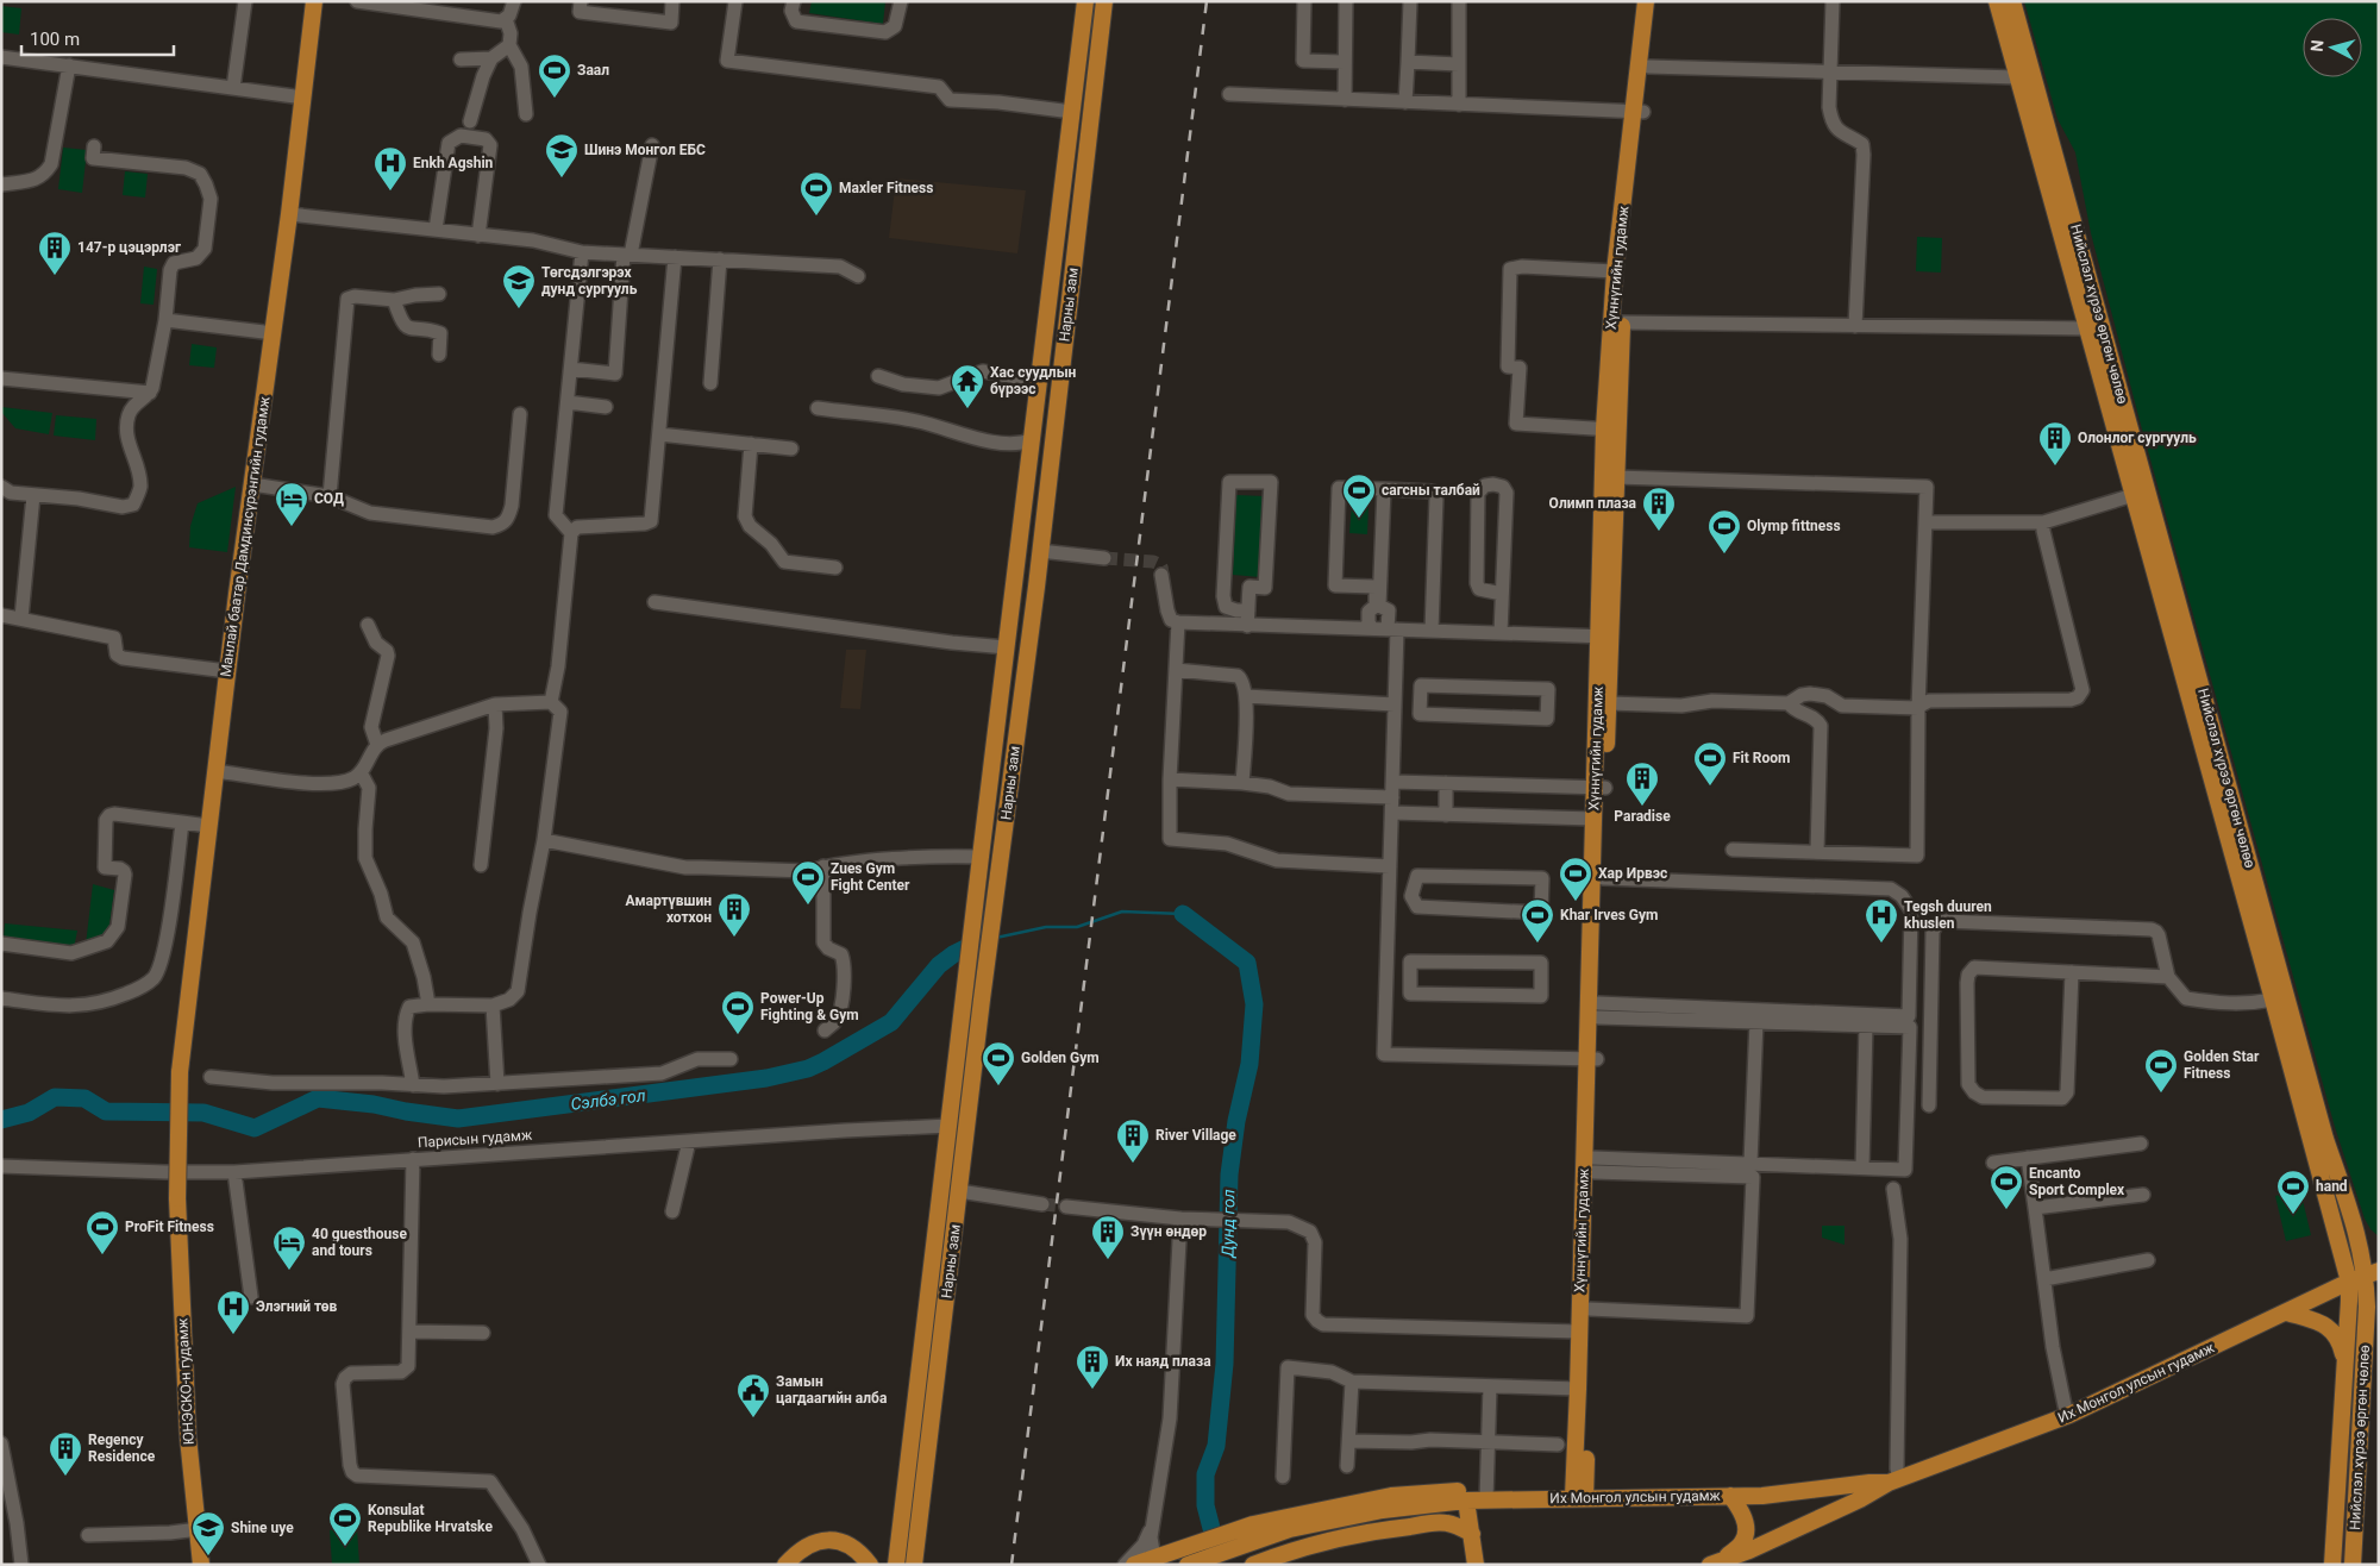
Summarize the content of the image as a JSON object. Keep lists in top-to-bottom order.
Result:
{
  "streets": {
    "main road": [
      "Хүннүгийн гудамж",
      "Нарны зам",
      "Нийслэл хүрээ өргөн чөлөө",
      "Манлай баатар Дамдинсүрэнгийн гудамж",
      "ЮНЭСКО-н гудамж",
      "Их Монгол улсын гудамж"
    ],
    "street": ["Парисын гудамж"]
  },
  "crossings": [
    ["Хүннүгийн гудамж", "Их Монгол улсын гудамж"],
    ["Нарны зам", "Парисын гудамж"],
    ["Нийслэл хүрээ өргөн чөлөө", "Их Монгол улсын гудамж"],
    ["Манлай баатар Дамдинсүрэнгийн гудамж", "ЮНЭСКО-н гудамж"]
  ],
  "water": ["Сэлбэ гол", "Дунд гол"],
  "places": {
    "sports": [
      "Заал",
      "Maxler Fitness",
      "сагсны талбай",
      "Olymp fittness",
      "Fit Room",
      "Хар Ирвэс",
      "Zues Gym Fight Center",
      "Khar Irves Gym",
      "Power-Up Fighting & Gym",
      "Golden Gym",
      "Golden Star Fitness",
      "Encanto Sport Complex",
      "hand",
      "ProFit Fitness",
      "Konsulat Republike Hrvatske"
    ],
    "school or university": ["Шинэ Монгол ЕБС", "Төгсдэлгэрэх дунд сургууль", "Shine uye"],
    "hospital": ["Enkh Agshin", "Tegsh duuren khuslen", "Элэгний төв"],
    "building": [
      "147-р цэцэрлэг",
      "Олонлог сургууль",
      "Олимп плаза",
      "Paradise",
      "Амартүвшин хотхон",
      "River Village",
      "Зүүн өндөр",
      "Их наяд плаза",
      "Regency Residence"
    ],
    "temple": ["Хас суудлын бүрээс"],
    "hotel": ["СОД", "40 guesthouse and tours"],
    "public building": ["Замын цагдаагийн алба"]
  },
  "scale_bar": "100 m",
  "north": "left"
}
